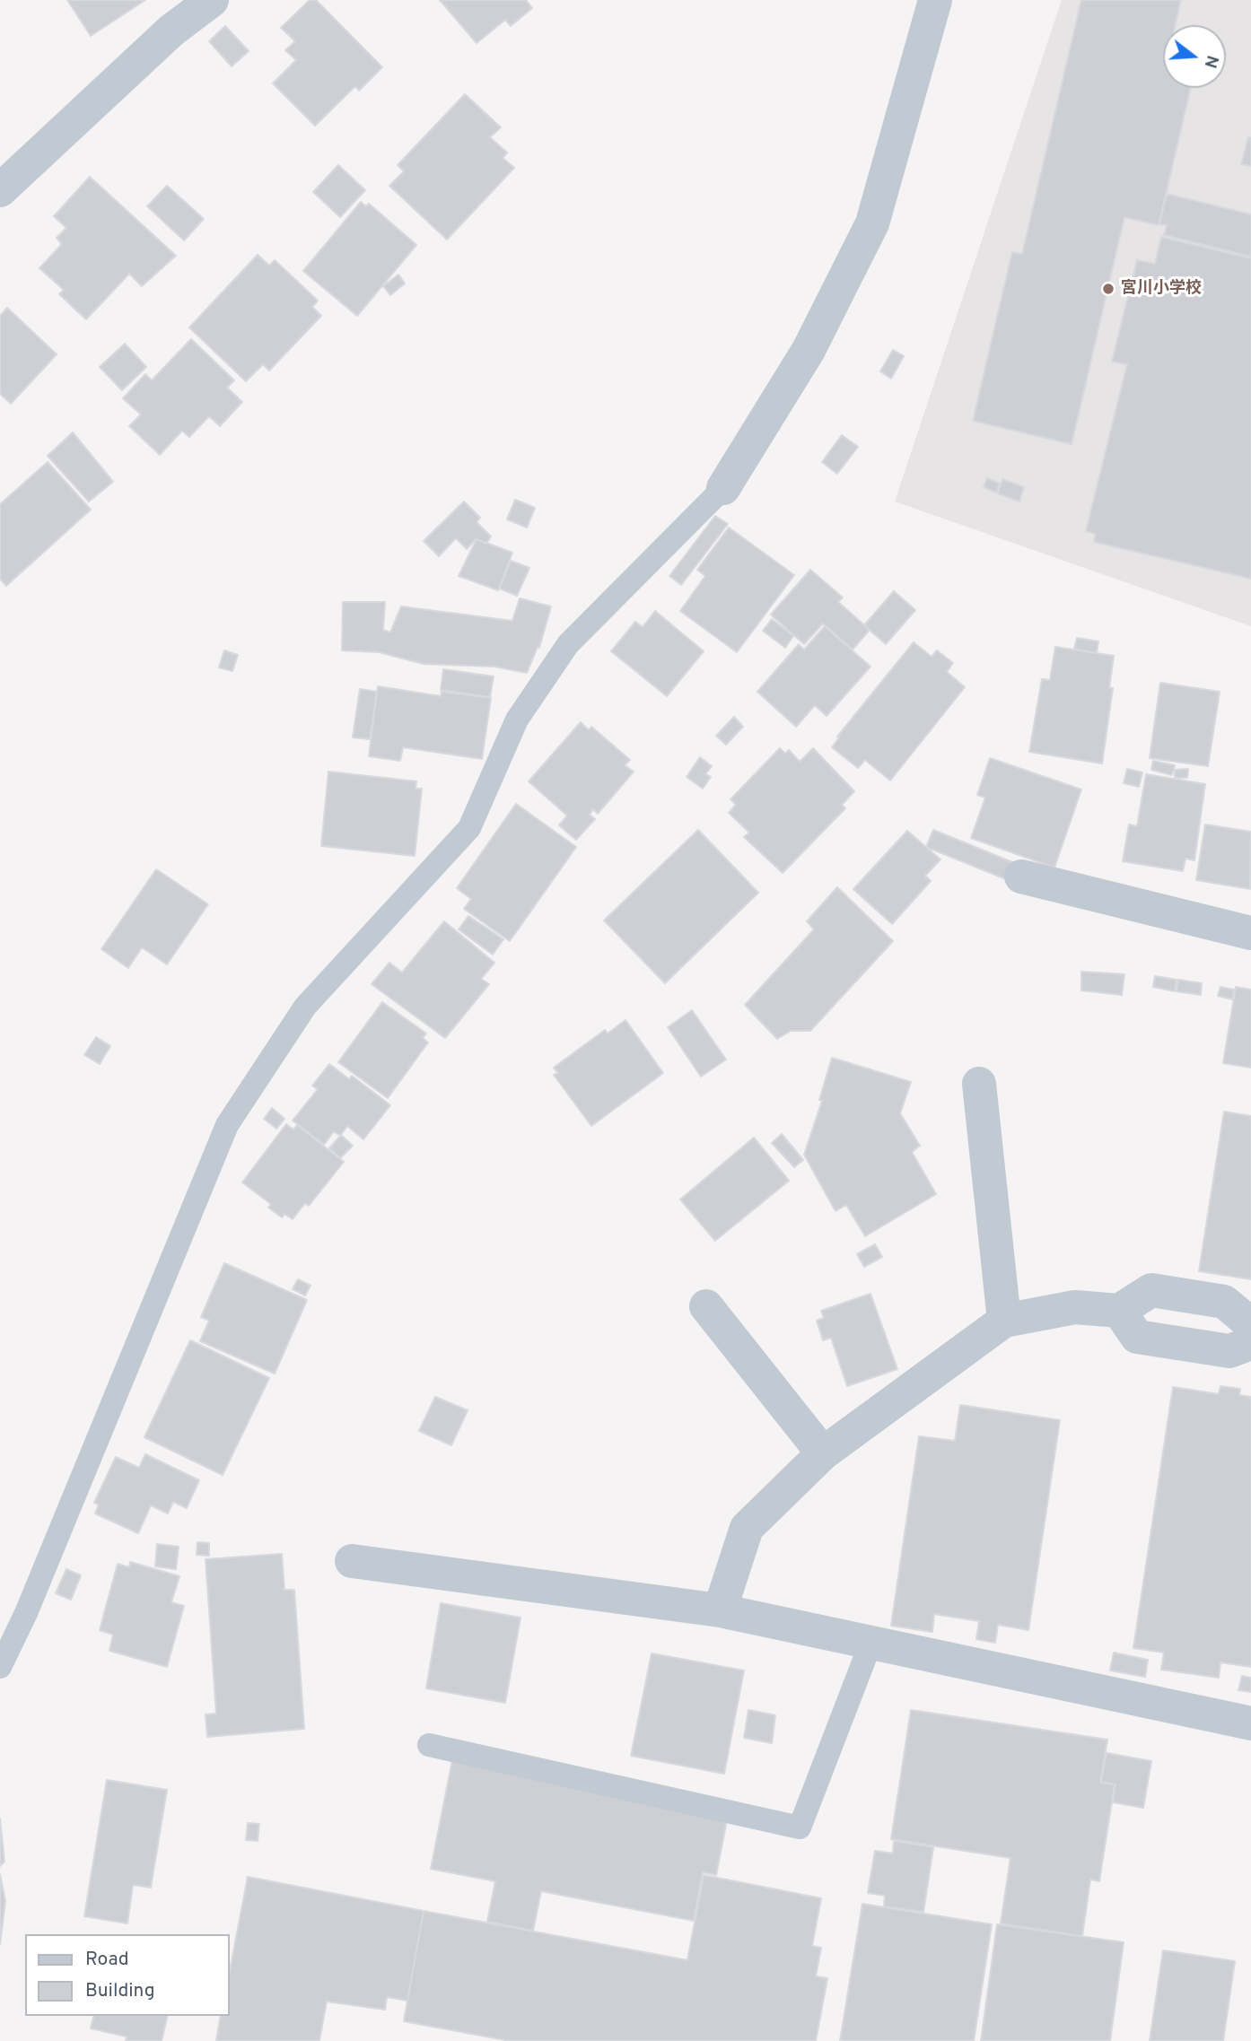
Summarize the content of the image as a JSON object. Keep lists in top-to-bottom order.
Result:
{
  "places": ["宮川小学校"],
  "legend": ["Road", "Building"],
  "north": "right"
}
